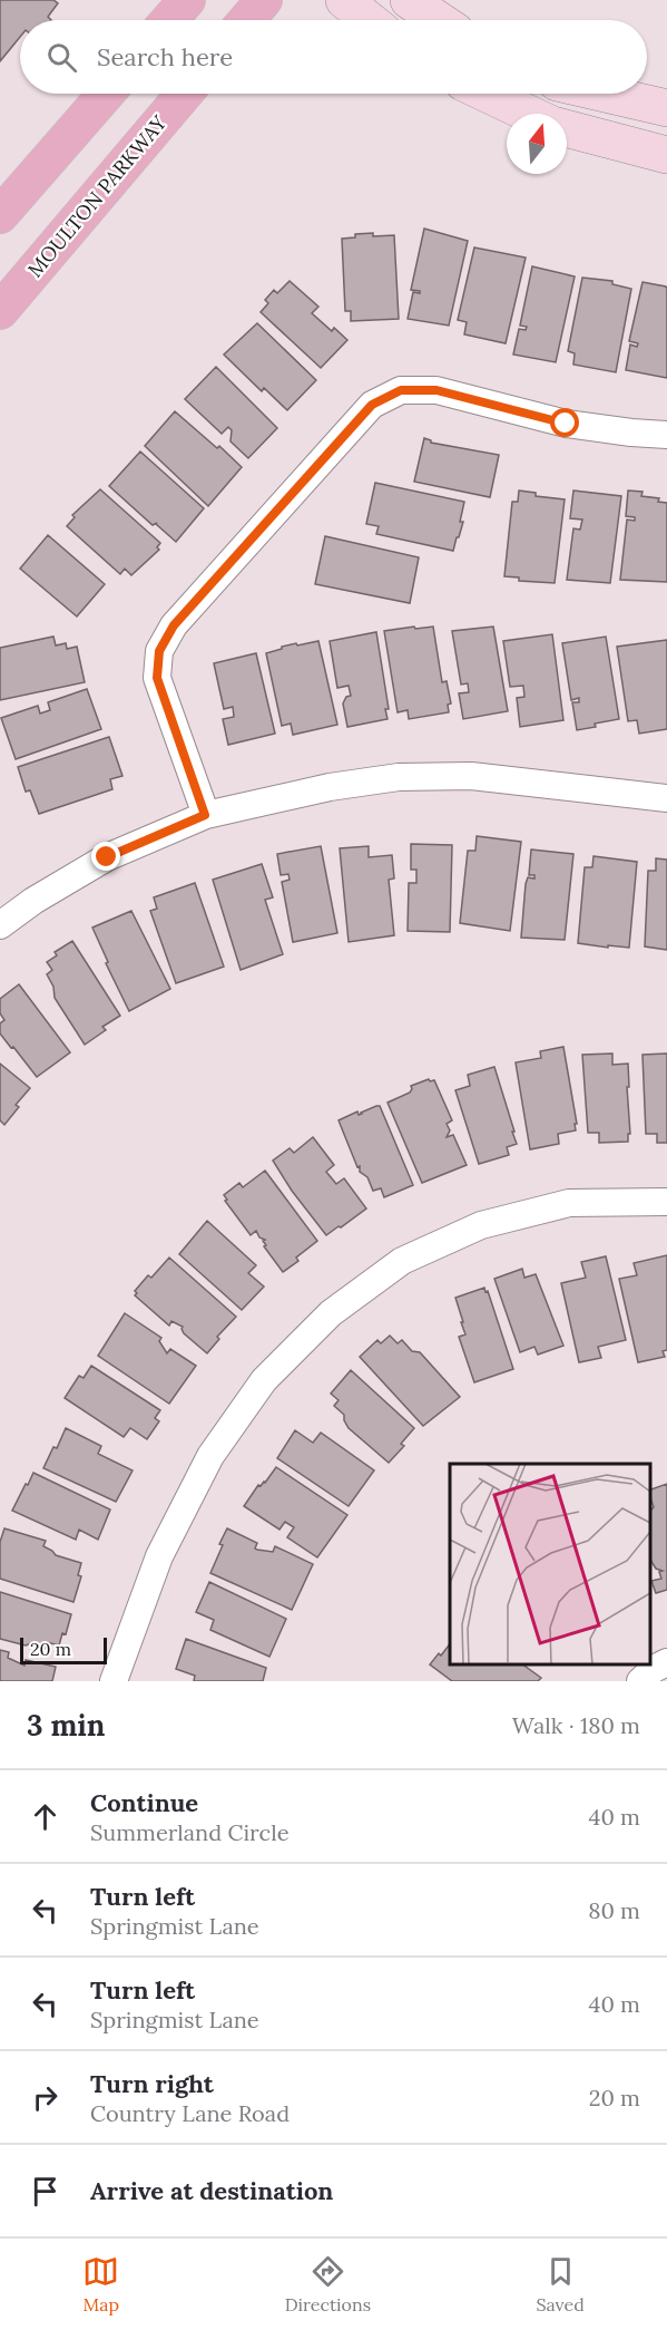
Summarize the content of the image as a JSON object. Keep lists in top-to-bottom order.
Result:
{
  "streets": {
    "main road": ["MOULTON PARKWAY"]
  },
  "scale_bar": "20 m",
  "north": "top",
  "page": {
    "search": "Search here",
    "scale": "20 m",
    "heading": ["3 min", "Walk · 180 m"],
    "list": [
      ["Continue", "Summerland Circle", "40 m"],
      ["Turn left", "Springmist Lane", "80 m"],
      ["Turn left", "Springmist Lane", "40 m"],
      ["Turn right", "Country Lane Road", "20 m"],
      "Arrive at destination"
    ],
    "nav": ["Map", "Directions", "Saved"]
  }
}
